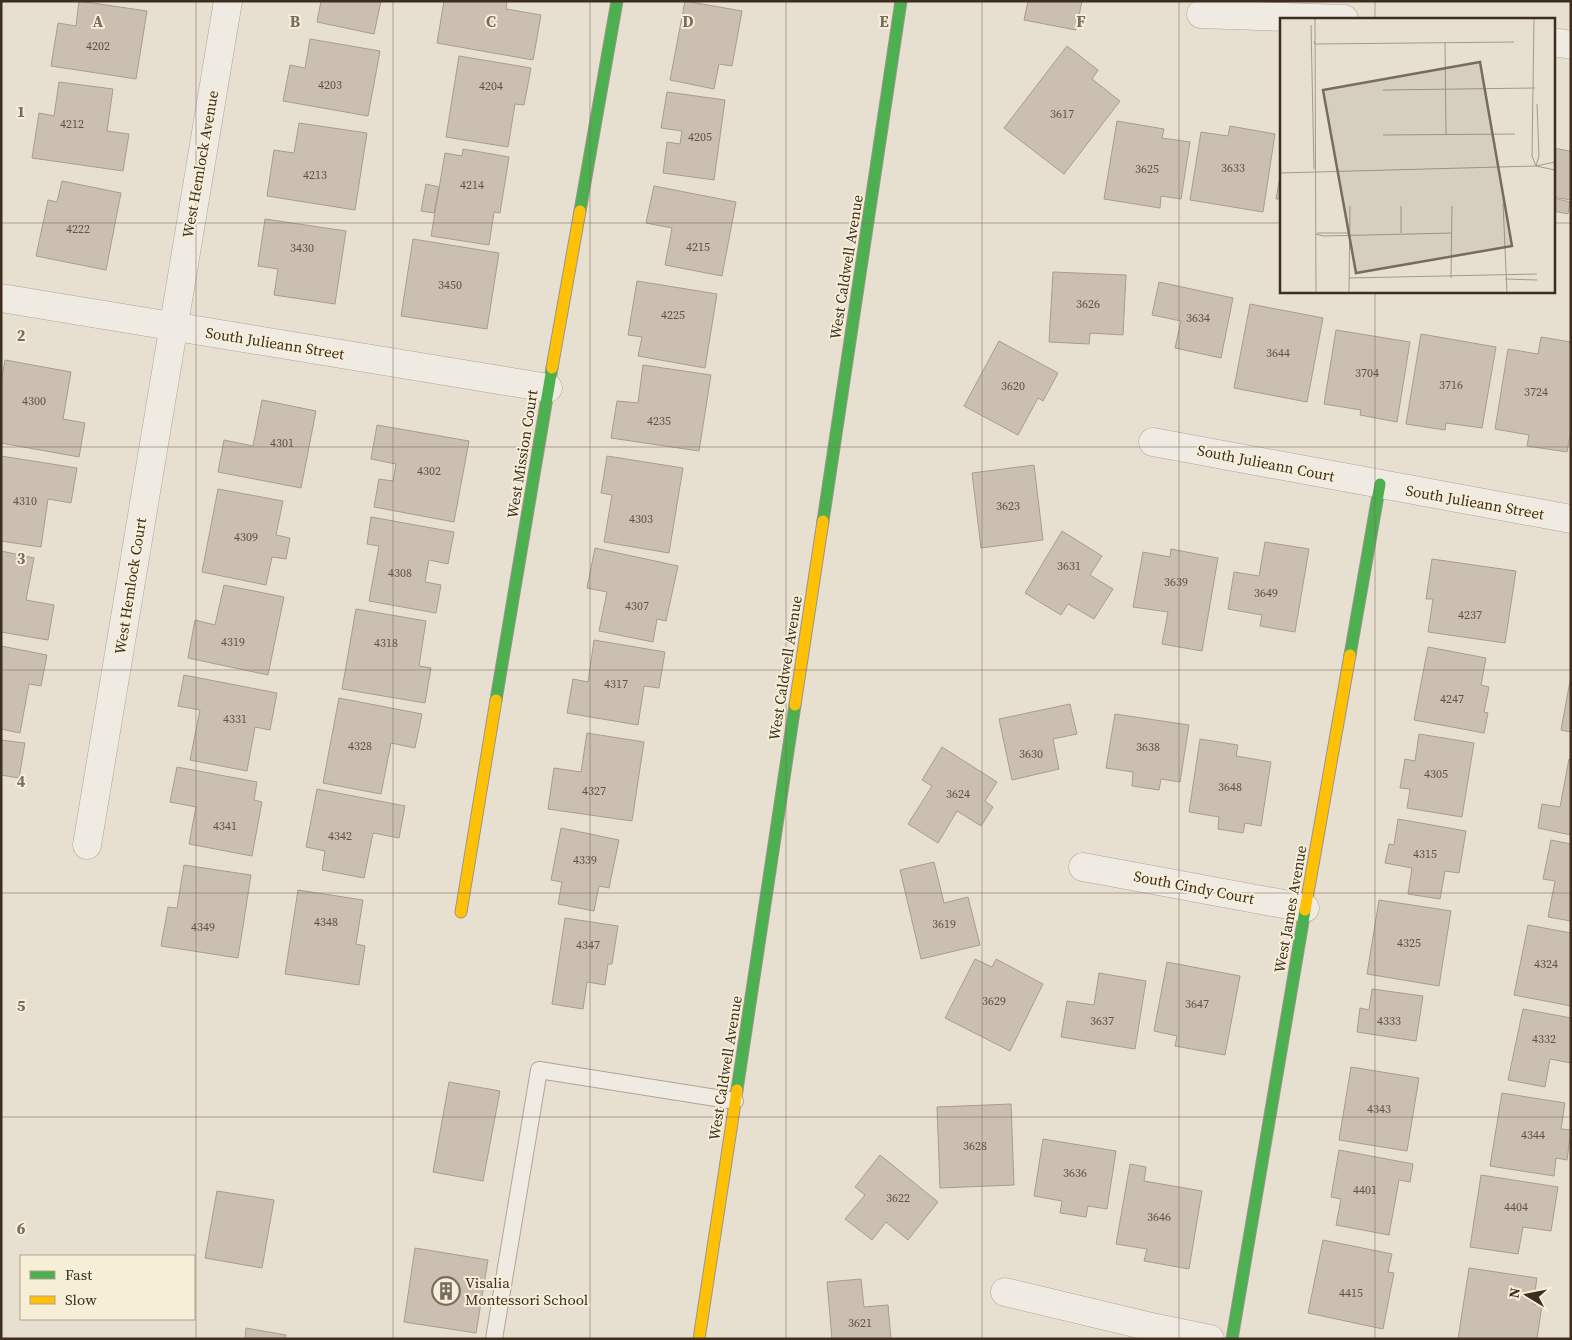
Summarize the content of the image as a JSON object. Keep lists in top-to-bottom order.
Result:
{
  "streets": {
    "street": [
      "West Hemlock Avenue",
      "West Caldwell Avenue",
      "South Julieann Street",
      "West Mission Court",
      "South Julieann Court",
      "West Hemlock Court",
      "South Cindy Court",
      "West James Avenue"
    ]
  },
  "crossings": [
    ["West Hemlock Avenue", "South Julieann Street"],
    ["West Hemlock Avenue", "West Hemlock Court"],
    ["South Julieann Street", "West Mission Court"],
    ["South Julieann Street", "South Julieann Court"],
    ["South Julieann Street", "West Hemlock Court"],
    ["South Julieann Street", "West James Avenue"],
    ["South Julieann Court", "West James Avenue"],
    ["South Cindy Court", "West James Avenue"]
  ],
  "places": {
    "building": ["Visalia Montessori School"]
  },
  "house_numbers": [
    "4202",
    "4203",
    "4204",
    "3617",
    "4212",
    "4205",
    "3633",
    "3625",
    "4213",
    "4214",
    "4222",
    "4215",
    "3430",
    "3450",
    "3626",
    "4225",
    "3634",
    "3644",
    "3704",
    "3716",
    "3620",
    "3724",
    "4300",
    "4235",
    "4301",
    "4302",
    "4310",
    "3623",
    "4303",
    "4309",
    "3631",
    "4308",
    "3639",
    "3649",
    "4307",
    "4237",
    "4319",
    "4318",
    "4317",
    "4247",
    "4331",
    "4328",
    "3638",
    "3630",
    "4305",
    "3648",
    "4327",
    "3624",
    "4341",
    "4342",
    "4315",
    "4339",
    "4348",
    "3619",
    "4349",
    "4325",
    "4347",
    "4324",
    "3629",
    "3647",
    "3637",
    "4333",
    "4332",
    "4343",
    "4344",
    "3628",
    "3636",
    "4401",
    "3622",
    "4404",
    "3646",
    "4415",
    "3621"
  ],
  "legend": ["Fast", "Slow"],
  "north": "left",
  "grid": {
    "columns": [
      "A",
      "B",
      "C",
      "D",
      "E",
      "F"
    ],
    "rows": [
      "1",
      "2",
      "3",
      "4",
      "5",
      "6"
    ]
  }
}
